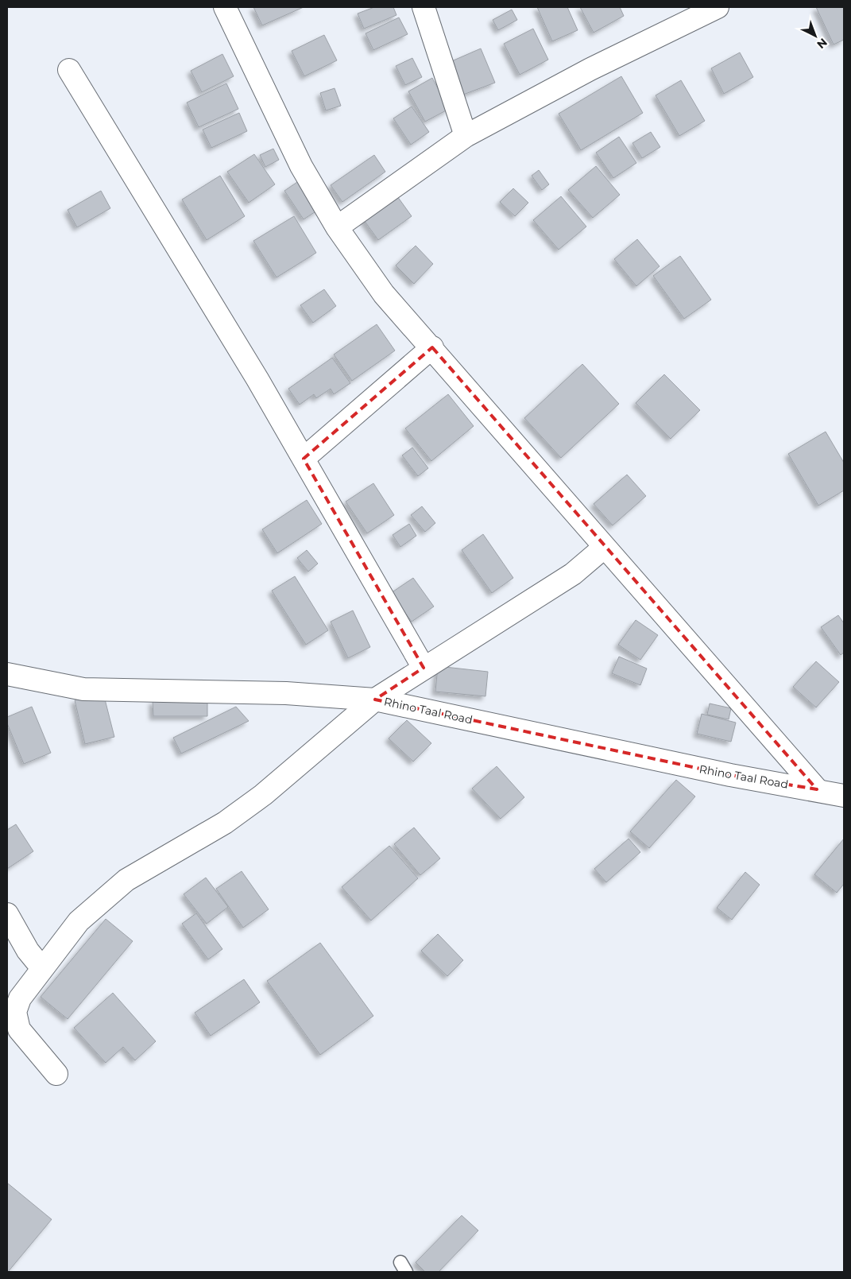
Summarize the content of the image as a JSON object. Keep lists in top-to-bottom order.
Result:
{
  "streets": {
    "street": ["Rhino Taal Road"]
  },
  "north": "bottom right"
}
